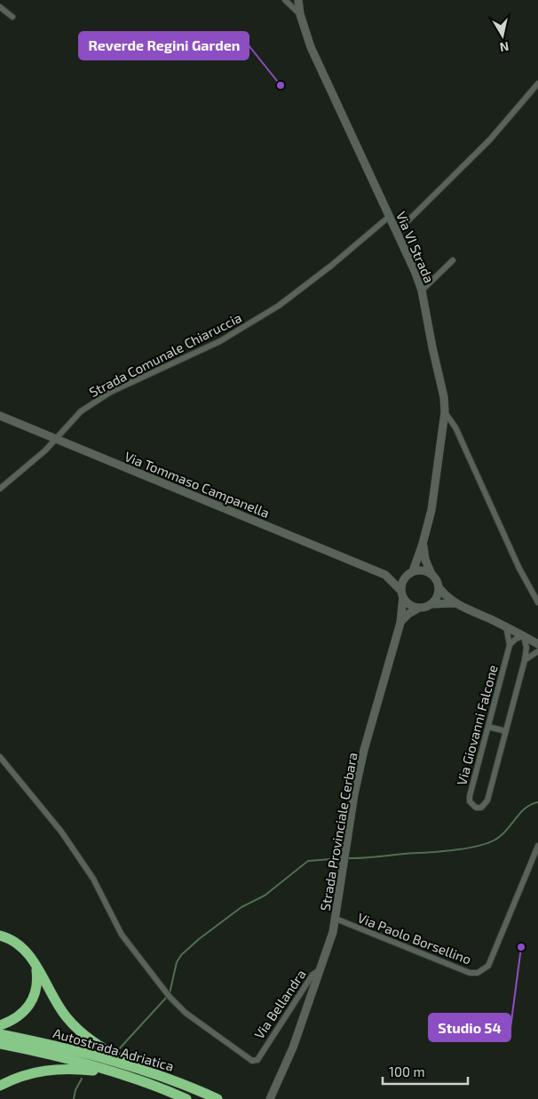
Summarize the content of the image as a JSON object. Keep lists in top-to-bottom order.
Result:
{
  "streets": {
    "highway": ["Autostrada Adriatica"],
    "main road": [
      "Via VI Strada",
      "Via Tommaso Campanella",
      "Strada Provinciale Cerbara",
      "Via Bellandra"
    ],
    "street": ["Strada Comunale Chiaruccia", "Via Giovanni Falcone", "Via Paolo Borsellino"]
  },
  "crossings": [
    ["Via VI Strada", "Strada Comunale Chiaruccia"],
    ["Via VI Strada", "Via Tommaso Campanella"],
    ["Via VI Strada", "Strada Provinciale Cerbara"],
    ["Strada Comunale Chiaruccia", "Via Tommaso Campanella"],
    ["Via Tommaso Campanella", "Strada Provinciale Cerbara"],
    ["Strada Provinciale Cerbara", "Via Paolo Borsellino"],
    ["Strada Provinciale Cerbara", "Via Bellandra"]
  ],
  "places": ["Reverde Regini Garden", "Studio 54"],
  "scale_bar": "100 m",
  "north": "bottom"
}
